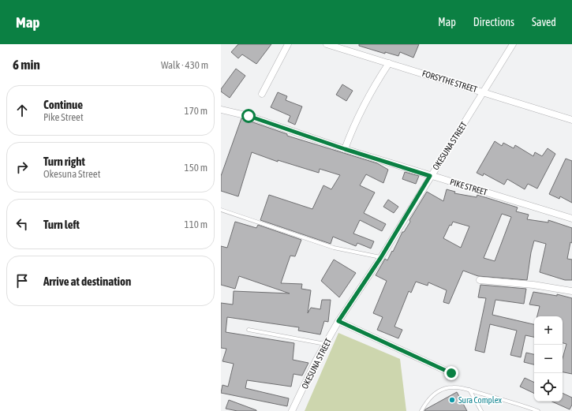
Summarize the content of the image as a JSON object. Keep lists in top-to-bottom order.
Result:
{
  "streets": {
    "street": ["FORSYTHE STREET", "OKESUNA STREET", "PIKE STREET"]
  },
  "crossings": [
    ["FORSYTHE STREET", "OKESUNA STREET"],
    ["OKESUNA STREET", "PIKE STREET"]
  ],
  "places": ["Sura Complex"],
  "page": {
    "header": "Map",
    "nav": ["Map", "Directions", "Saved"],
    "heading": ["6 min", "Walk · 430 m"],
    "list": [
      ["Continue", "Pike Street", "170 m"],
      ["Turn right", "Okesuna Street", "150 m"],
      ["Turn left", "110 m"],
      "Arrive at destination"
    ],
    "map_buttons": ["+", "−"]
  }
}
